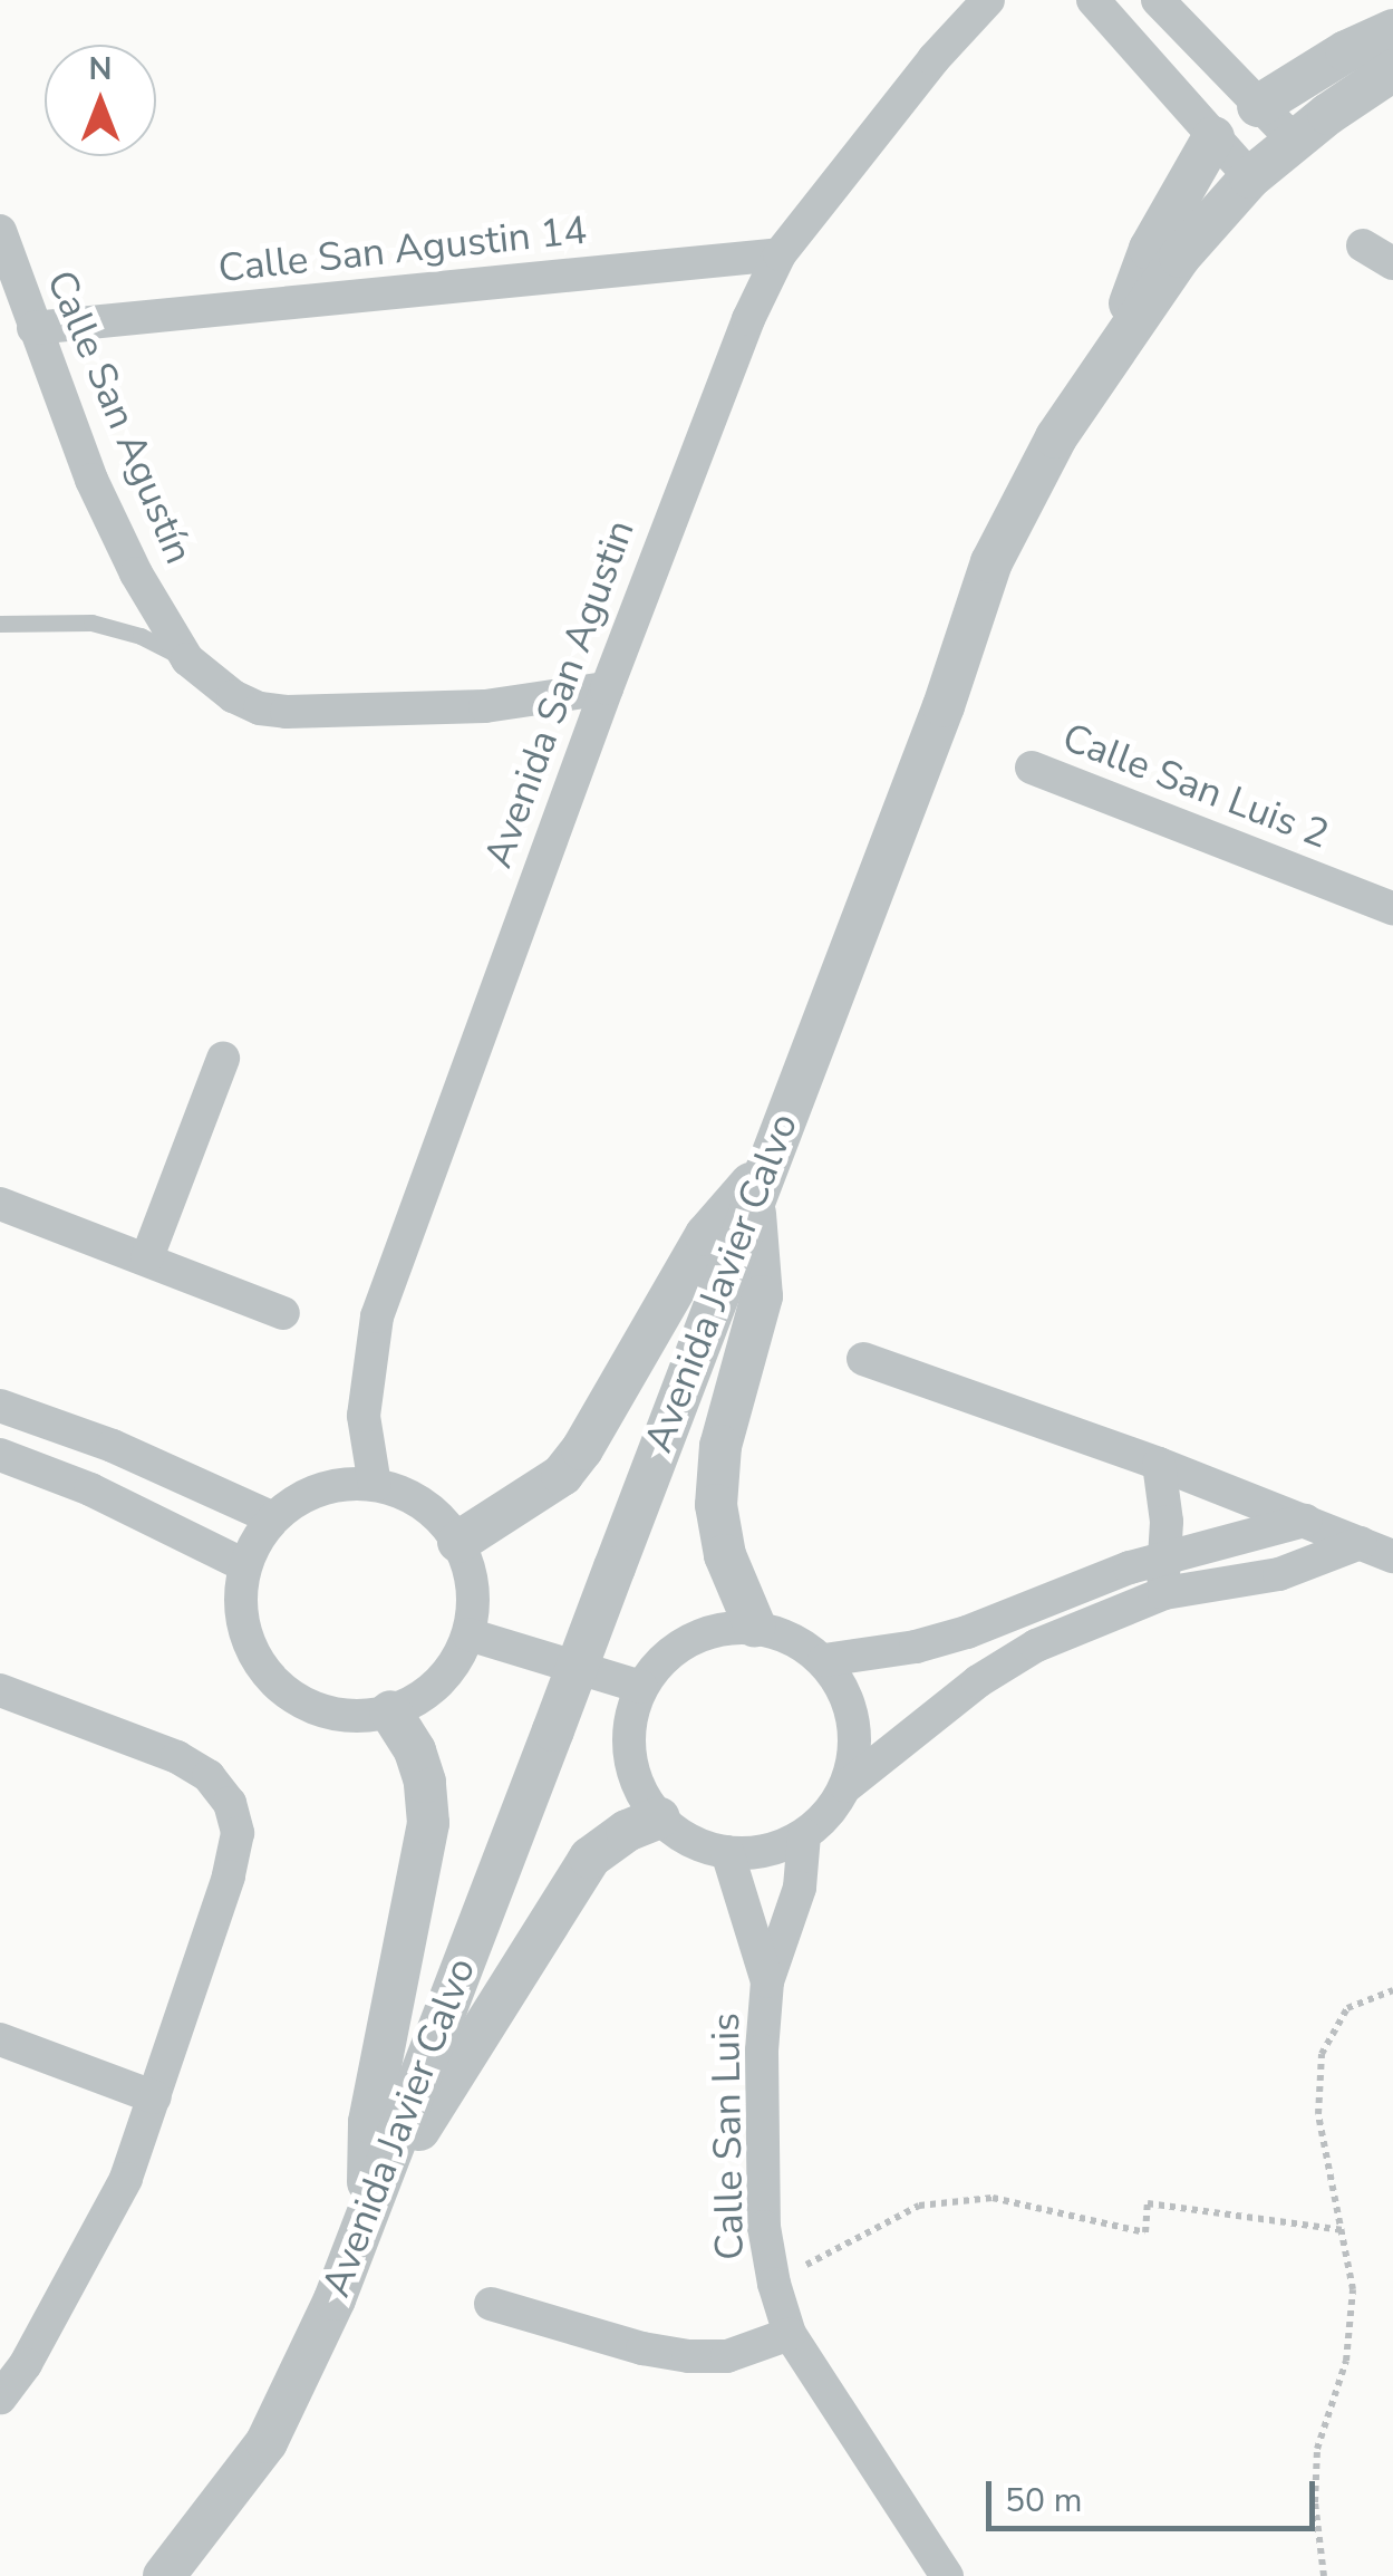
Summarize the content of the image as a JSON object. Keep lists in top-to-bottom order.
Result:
{
  "streets": {
    "street": [
      "Calle San Agustin 14",
      "Calle San Agustín",
      "Avenida San Agustin",
      "Calle San Luis 2",
      "Avenida Javier Calvo",
      "Calle San Luis"
    ]
  },
  "crossings": [
    ["Calle San Agustin 14", "Calle San Agustín"],
    ["Calle San Agustin 14", "Avenida San Agustin"],
    ["Calle San Agustín", "Avenida San Agustin"]
  ],
  "scale_bar": "50 m",
  "north": "top"
}
